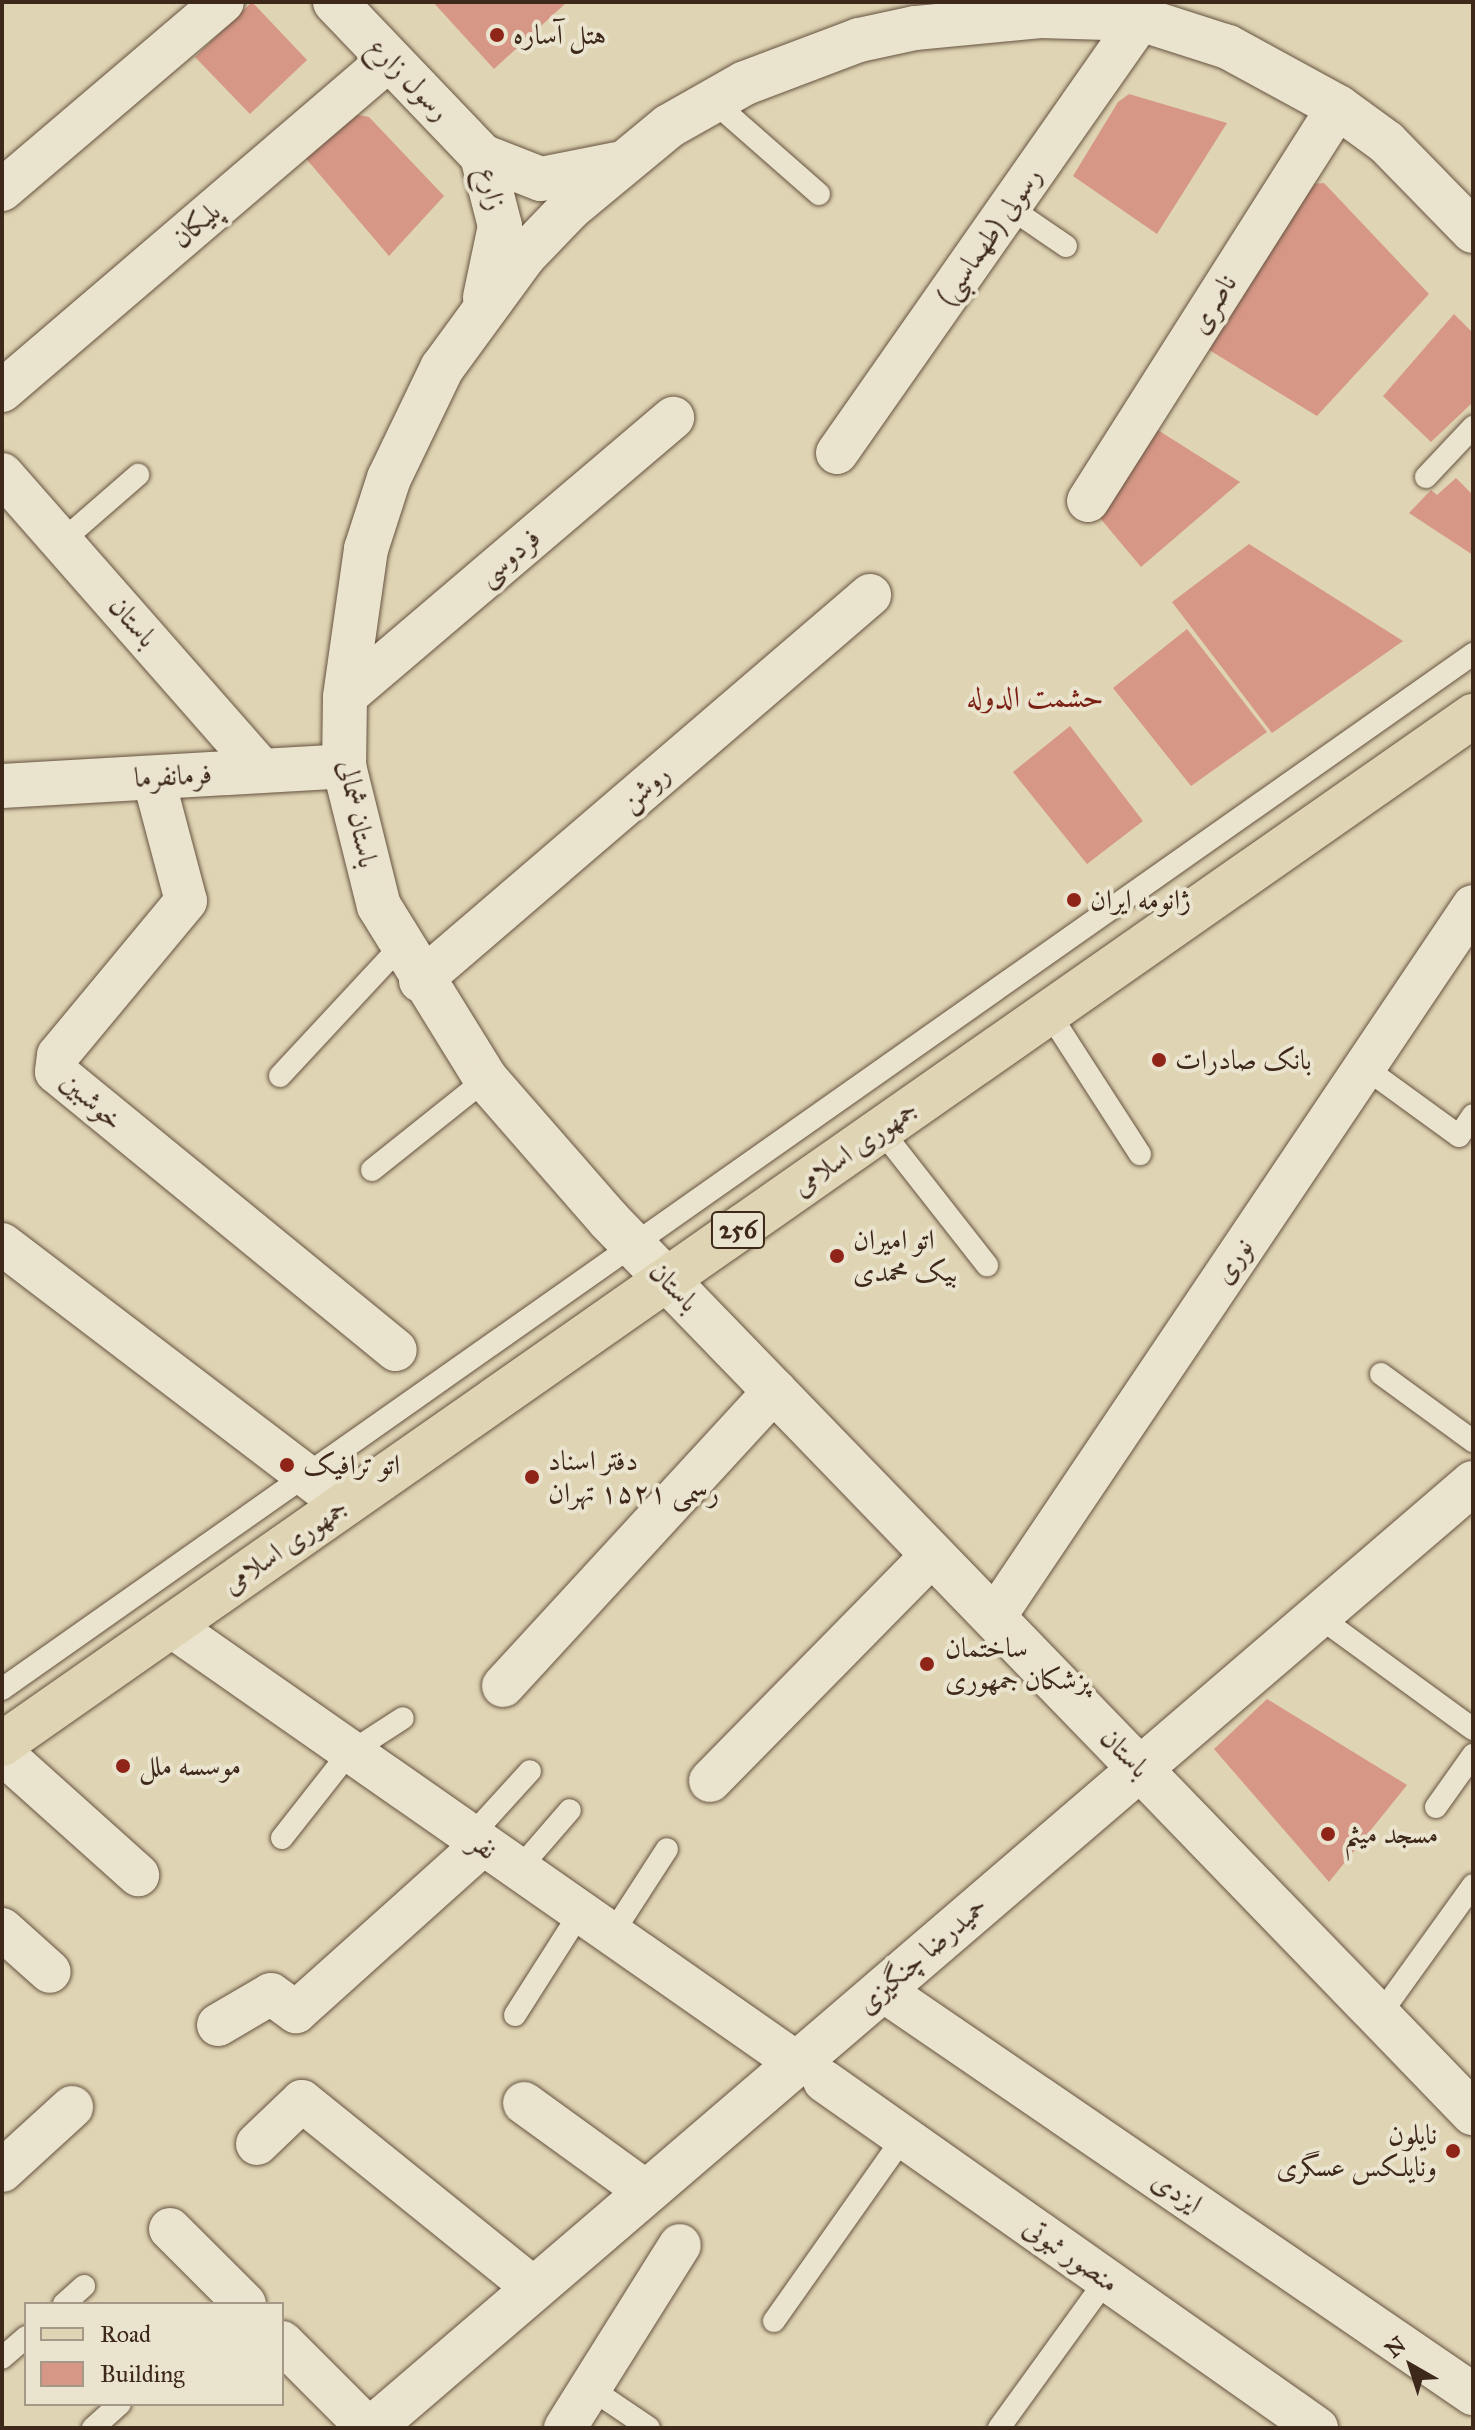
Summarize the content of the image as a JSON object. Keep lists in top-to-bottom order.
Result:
{
  "streets": {
    "main road": ["جمهوری اسلامی", "256"],
    "street": [
      "رسول زارع",
      "زارع",
      "پلیکان",
      "رسولی (طهماسبی)",
      "ناصری",
      "فردوسی",
      "باستان",
      "فرمانفرما",
      "روشن",
      "باستان شمالی",
      "خوشبین",
      "نوری",
      "نفر",
      "حمیدرضا چنگیزی",
      "ایزدی",
      "منصور ثبوتی"
    ]
  },
  "crossings": [
    ["رسول زارع", "زارع"],
    ["رسول زارع", "پلیکان"],
    ["زارع", "باستان شمالی"],
    ["فردوسی", "باستان شمالی"],
    ["باستان", "فرمانفرما"],
    ["باستان", "باستان شمالی"],
    ["باستان", "جمهوری اسلامی"],
    ["باستان", "نوری"],
    ["باستان", "حمیدرضا چنگیزی"],
    ["فرمانفرما", "باستان شمالی"],
    ["فرمانفرما", "خوشبین"],
    ["روشن", "باستان شمالی"],
    ["جمهوری اسلامی", "نفر"],
    ["نفر", "حمیدرضا چنگیزی"],
    ["نفر", "منصور ثبوتی"],
    ["حمیدرضا چنگیزی", "ایزدی"],
    ["حمیدرضا چنگیزی", "منصور ثبوتی"]
  ],
  "districts": ["حشمت الدوله"],
  "places": [
    "هتل آساره",
    "ژانومه ایران",
    "بانک صادرات",
    "اتو امیران بیک محمدی",
    "اتو ترافیک",
    "دفتر اسناد رسمی ۱۵۲۱ تهران",
    "ساختمان پزشکان جمهوری",
    "موسسه ملل",
    "مسجد میثم",
    "نایلون ونایلکس عسگری"
  ],
  "legend": ["Road", "Building"],
  "north": "top left"
}
